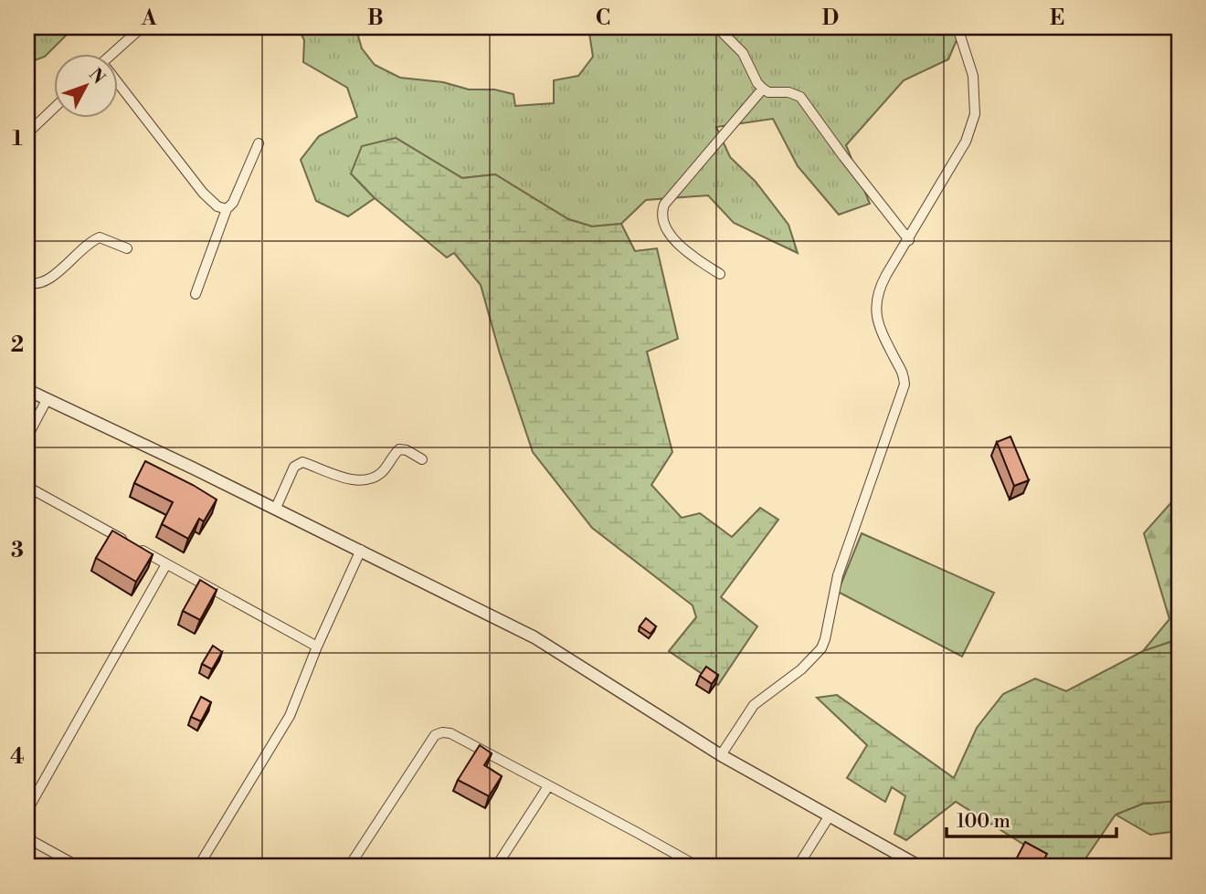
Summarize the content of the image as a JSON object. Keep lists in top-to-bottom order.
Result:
{
  "scale_bar": "100 m",
  "north": "top right",
  "grid": {
    "columns": [
      "A",
      "B",
      "C",
      "D",
      "E"
    ],
    "rows": [
      "1",
      "2",
      "3",
      "4"
    ]
  }
}
